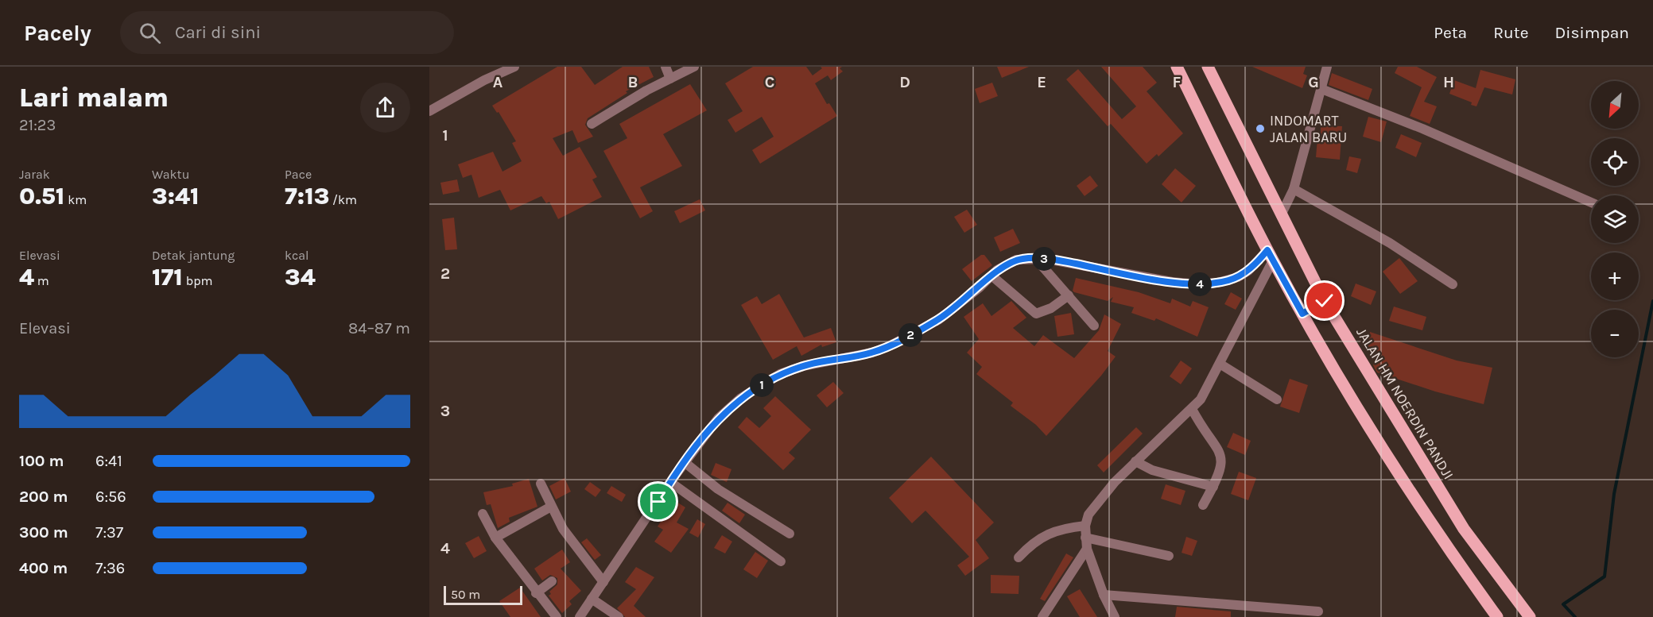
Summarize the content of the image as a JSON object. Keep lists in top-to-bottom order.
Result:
{
  "streets": {
    "main road": ["JALAN HM NOERDIN PANDJI"]
  },
  "places": ["INDOMART JALAN BARU"],
  "scale_bar": "50 m",
  "north": "bottom left",
  "page": {
    "header": "Pacely",
    "search": "Cari di sini",
    "nav": ["Peta", "Rute", "Disimpan"],
    "heading": ["Lari malam", "21:23"],
    "map_buttons": ["+", "−"],
    "stats": [
      ["Jarak", "0.51 km"],
      ["Waktu", "3:41"],
      ["Pace", "7:13 /km"],
      ["Elevasi", "4 m"],
      ["Detak jantung", "171 bpm"],
      ["kcal", "34"]
    ],
    "pins": [
      "3",
      "4",
      "2",
      "1"
    ],
    "chart": ["Elevasi", "84–87 m"],
    "list": [
      {
        "name": "100 m",
        "note": "6:41"
      },
      {
        "name": "200 m",
        "note": "6:56"
      },
      {
        "name": "300 m",
        "note": "7:37"
      },
      {
        "name": "400 m",
        "note": "7:36"
      }
    ],
    "scale": "50 m"
  },
  "grid": {
    "columns": [
      "A",
      "B",
      "C",
      "D",
      "E",
      "F",
      "G",
      "H"
    ],
    "rows": [
      "1",
      "2",
      "3",
      "4"
    ]
  }
}
